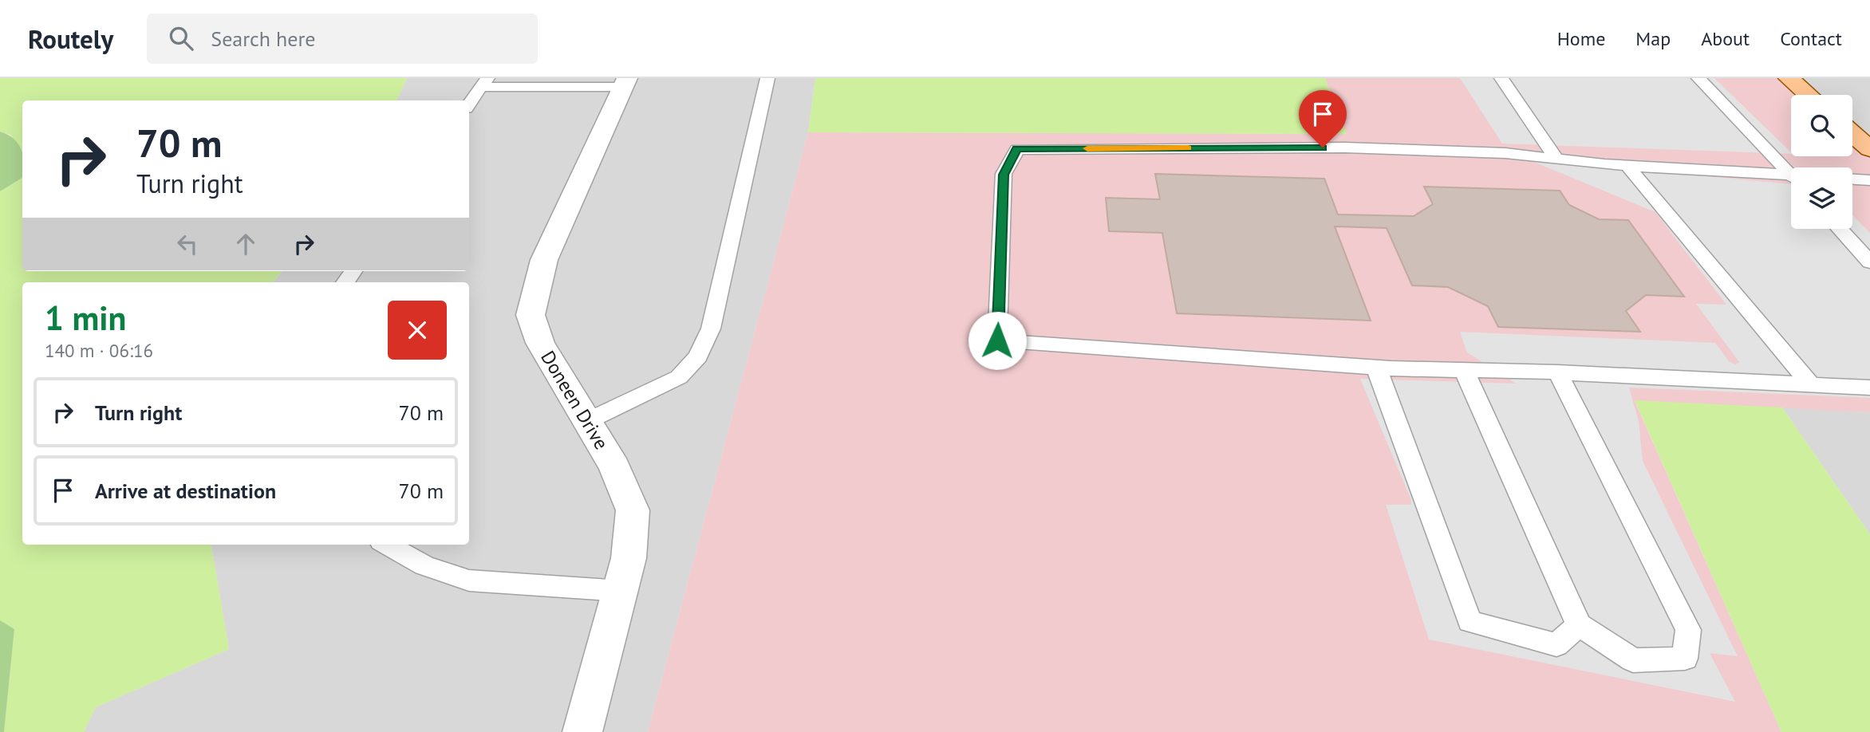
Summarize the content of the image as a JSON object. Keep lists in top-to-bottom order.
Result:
{
  "streets": {
    "street": ["Doneen Drive"]
  },
  "page": {
    "header": "Routely",
    "search": "Search here",
    "nav": [
      "Home",
      "Map",
      "About",
      "Contact"
    ],
    "turn": ["70 m", "Turn right"],
    "heading": ["1 min", "140 m · 06:16"],
    "list": [
      {
        "name": "Turn right",
        "value": "70 m"
      },
      {
        "name": "Arrive at destination",
        "value": "70 m"
      }
    ]
  }
}
